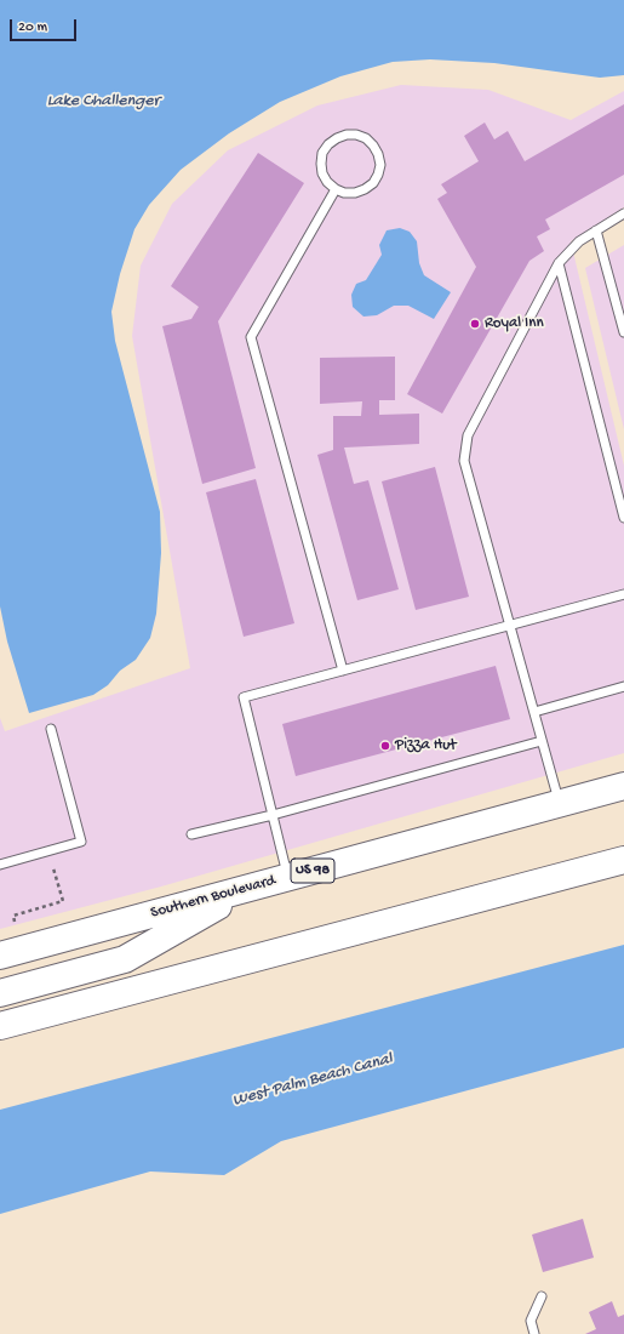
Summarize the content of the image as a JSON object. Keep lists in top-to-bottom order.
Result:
{
  "streets": {
    "highway": ["US 98", "Southern Boulevard"]
  },
  "water": ["Lake Challenger", "West Palm Beach Canal"],
  "places": ["Royal Inn", "Pizza Hut"],
  "scale_bar": "20 m"
}
